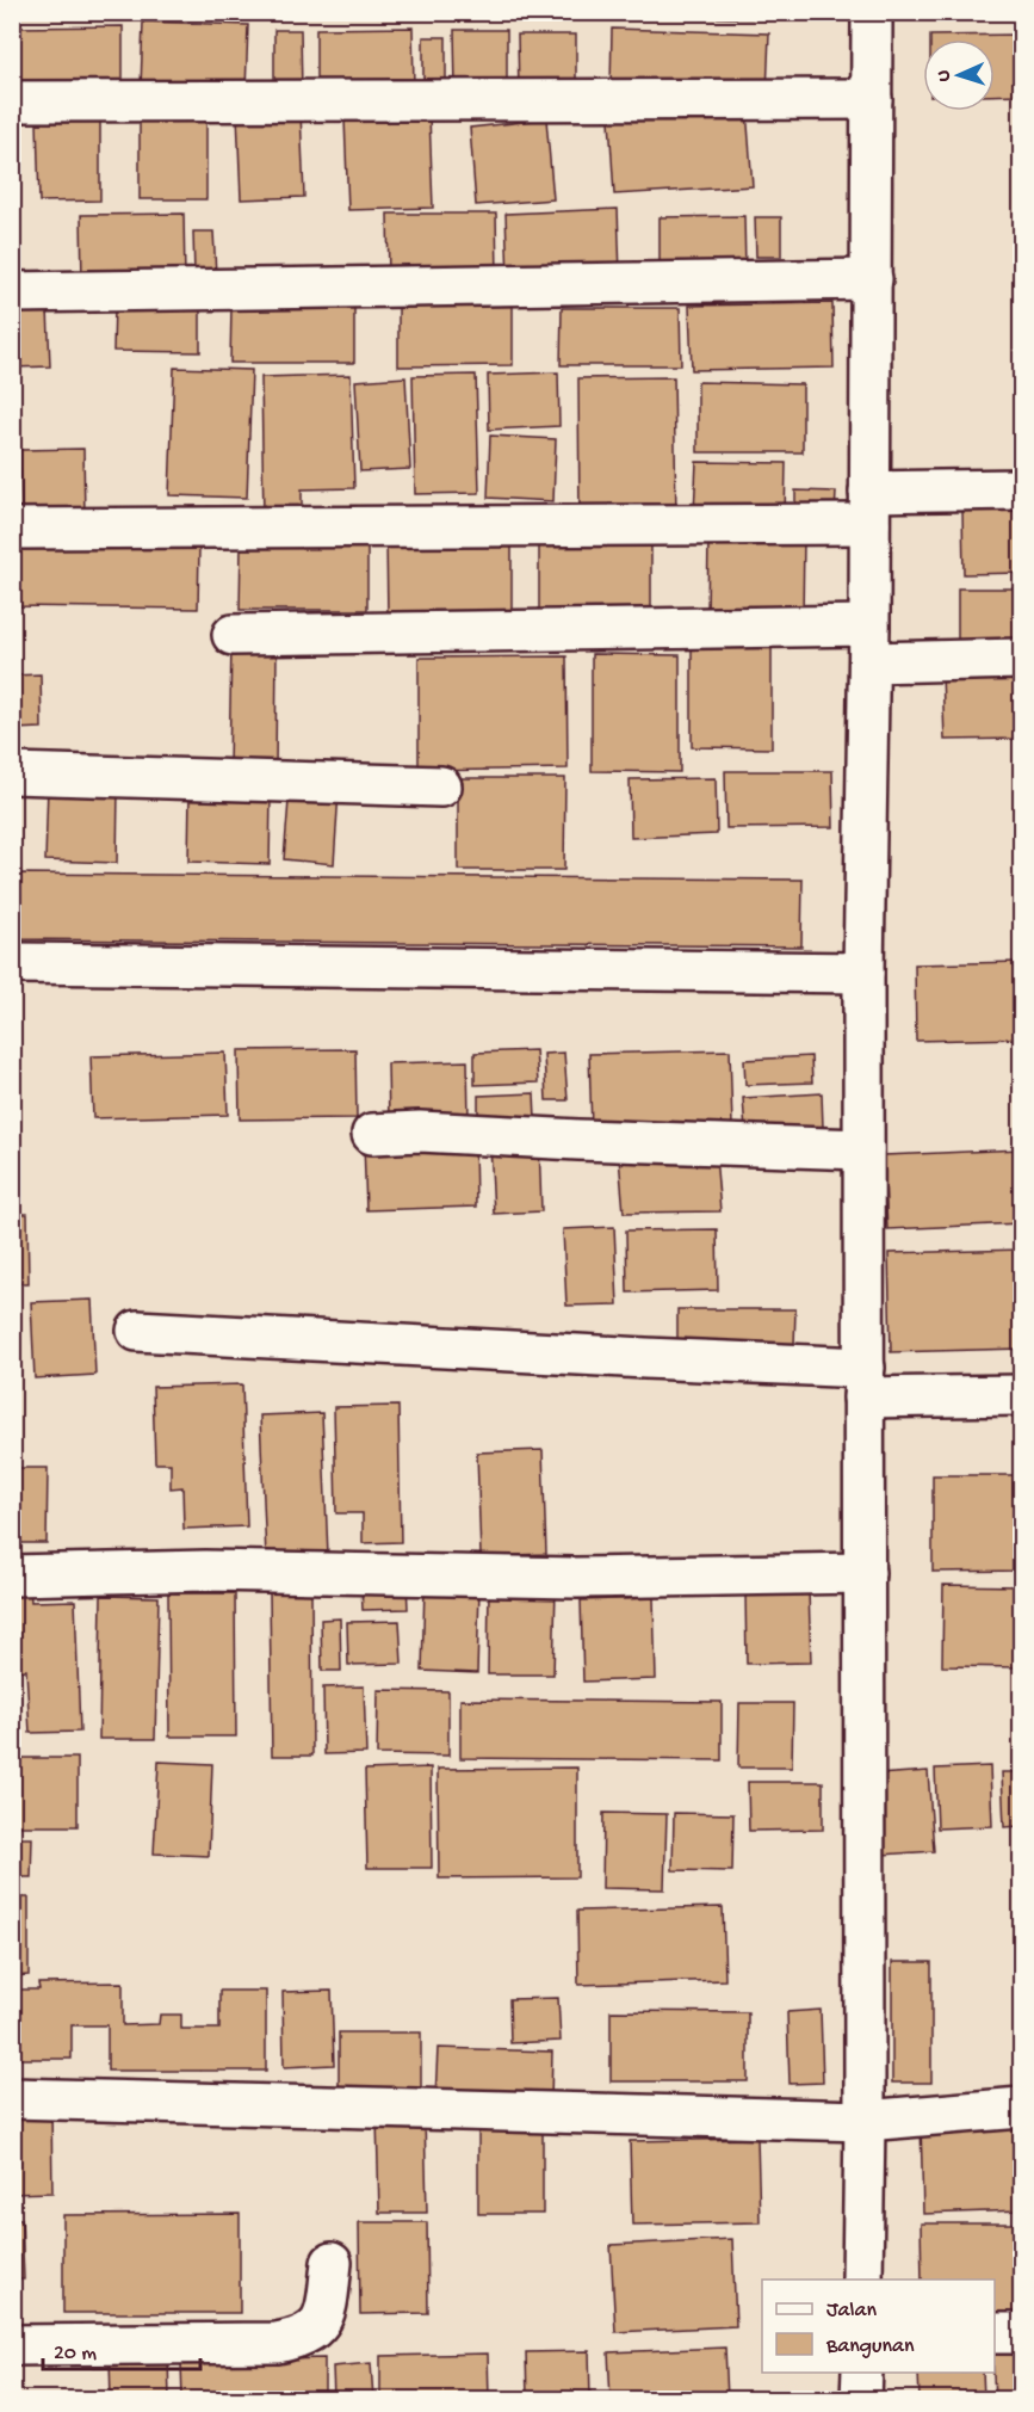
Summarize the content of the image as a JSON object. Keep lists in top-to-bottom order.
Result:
{
  "legend": ["Jalan", "Bangunan"],
  "scale_bar": "20 m",
  "north": "left"
}
